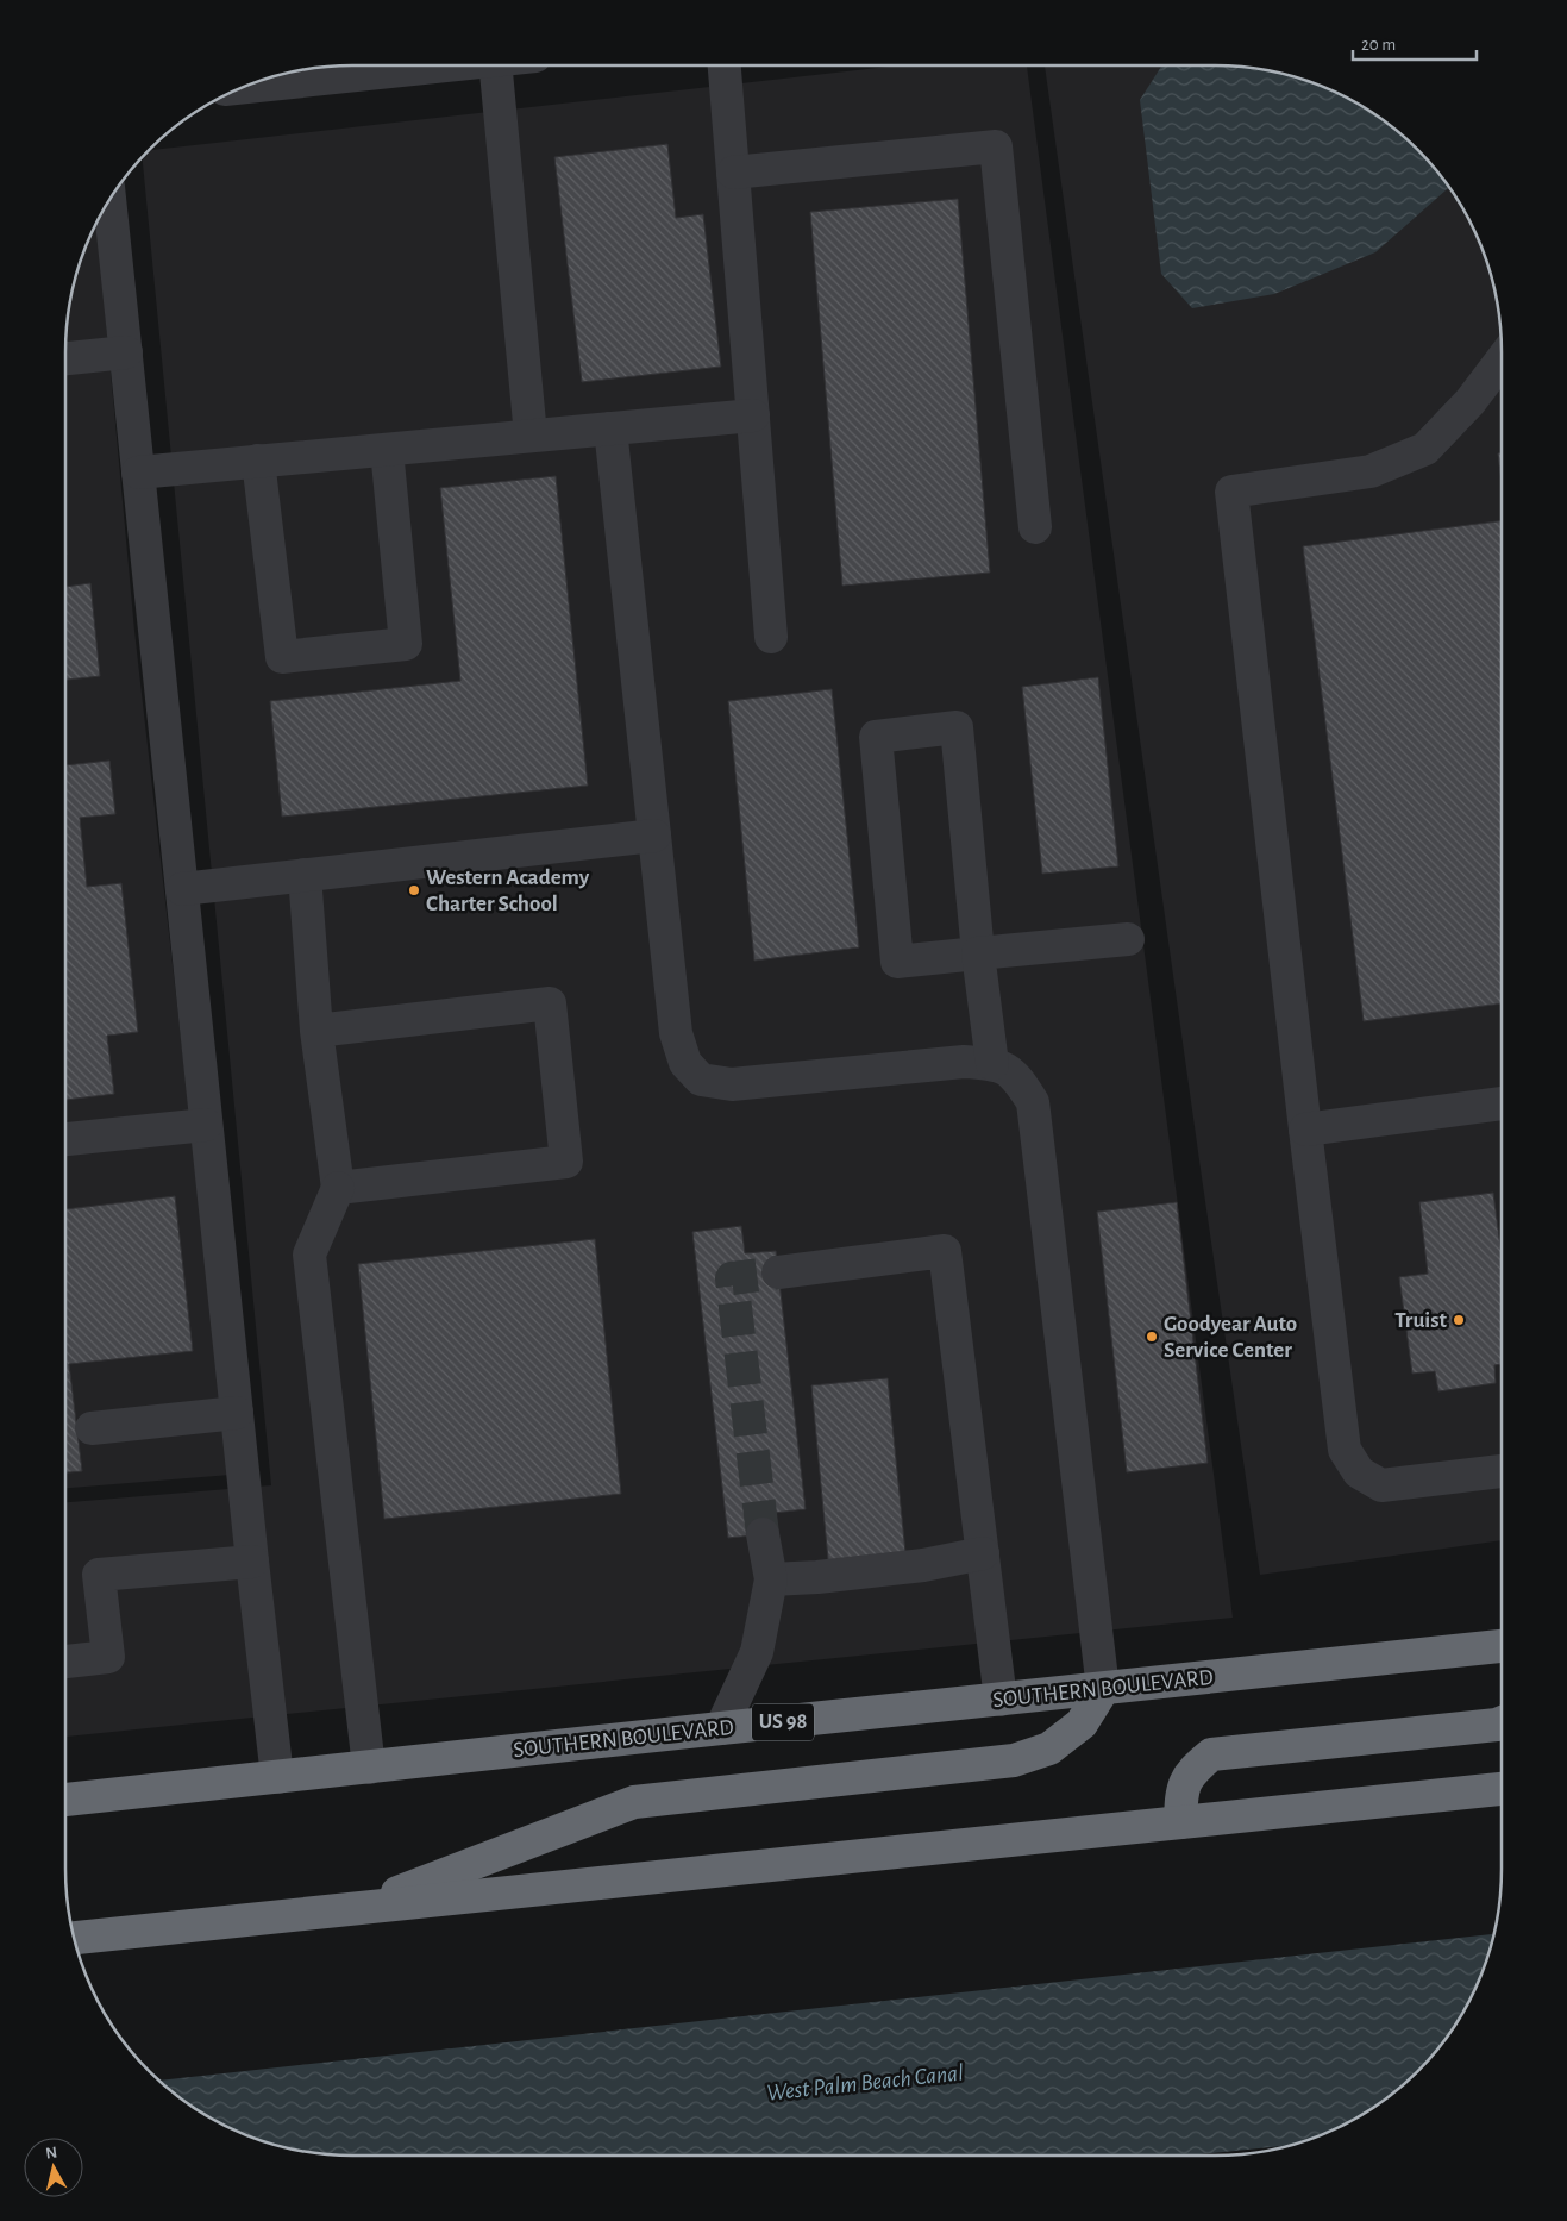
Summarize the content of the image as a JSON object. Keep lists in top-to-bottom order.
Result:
{
  "streets": {
    "highway": ["SOUTHERN BOULEVARD", "US 98"]
  },
  "water": ["West Palm Beach Canal"],
  "places": ["Western Academy Charter School", "Truist", "Goodyear Auto Service Center"],
  "scale_bar": "20 m",
  "north": "top"
}
